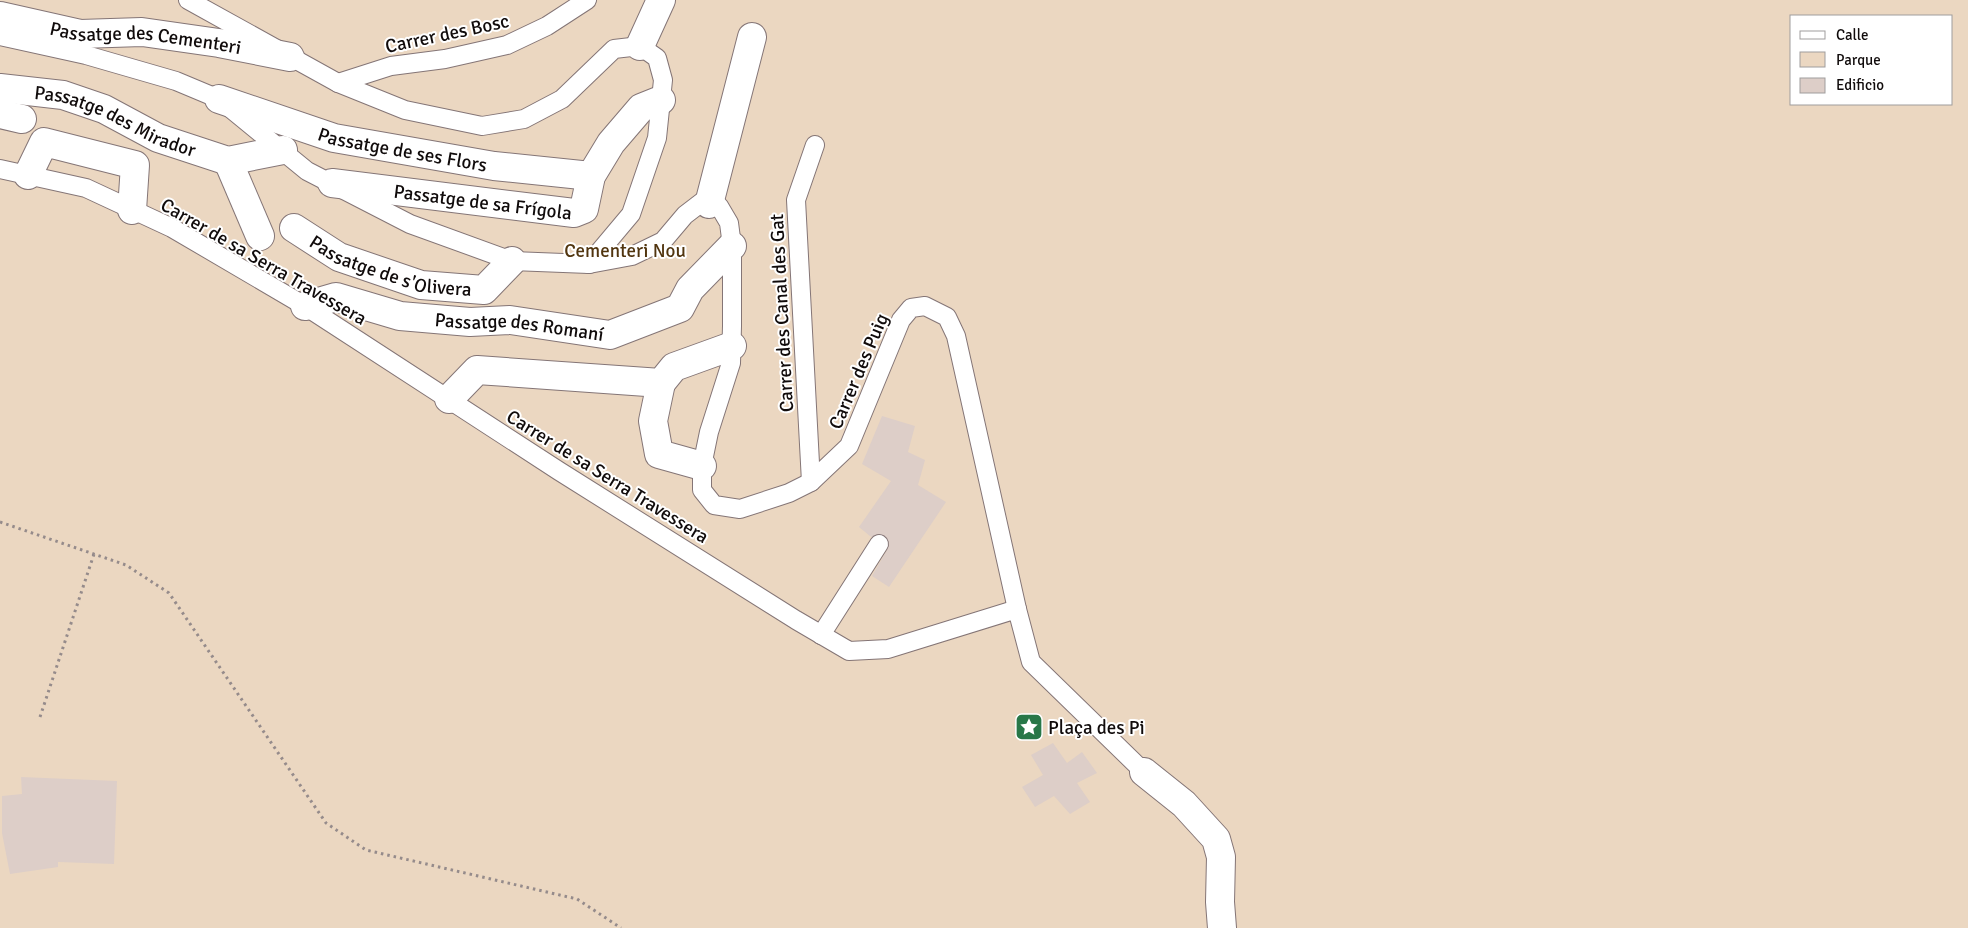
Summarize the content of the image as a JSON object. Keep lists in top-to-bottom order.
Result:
{
  "streets": {
    "street": [
      "Passatge des Cementeri",
      "Passatge des Mirador",
      "Passatge de ses Flors",
      "Passatge de sa Frígola",
      "Passatge de s'Olivera",
      "Passatge des Romaní"
    ],
    "lane": [
      "Carrer des Bosc",
      "Carrer de sa Serra Travessera",
      "Carrer des Canal des Gat",
      "Carrer des Puig"
    ]
  },
  "crossings": [
    ["Passatge des Mirador", "Carrer de sa Serra Travessera"],
    ["Passatge de ses Flors", "Passatge de sa Frígola"],
    ["Carrer de sa Serra Travessera", "Passatge des Romaní"],
    ["Carrer de sa Serra Travessera", "Carrer des Puig"],
    ["Carrer des Canal des Gat", "Carrer des Puig"],
    ["Passatge des Romaní", "Carrer des Puig"]
  ],
  "parks": ["Cementeri Nou"],
  "places": {
    "place": ["Plaça des Pi"]
  },
  "legend": ["Calle", "Parque", "Edificio"]
}
